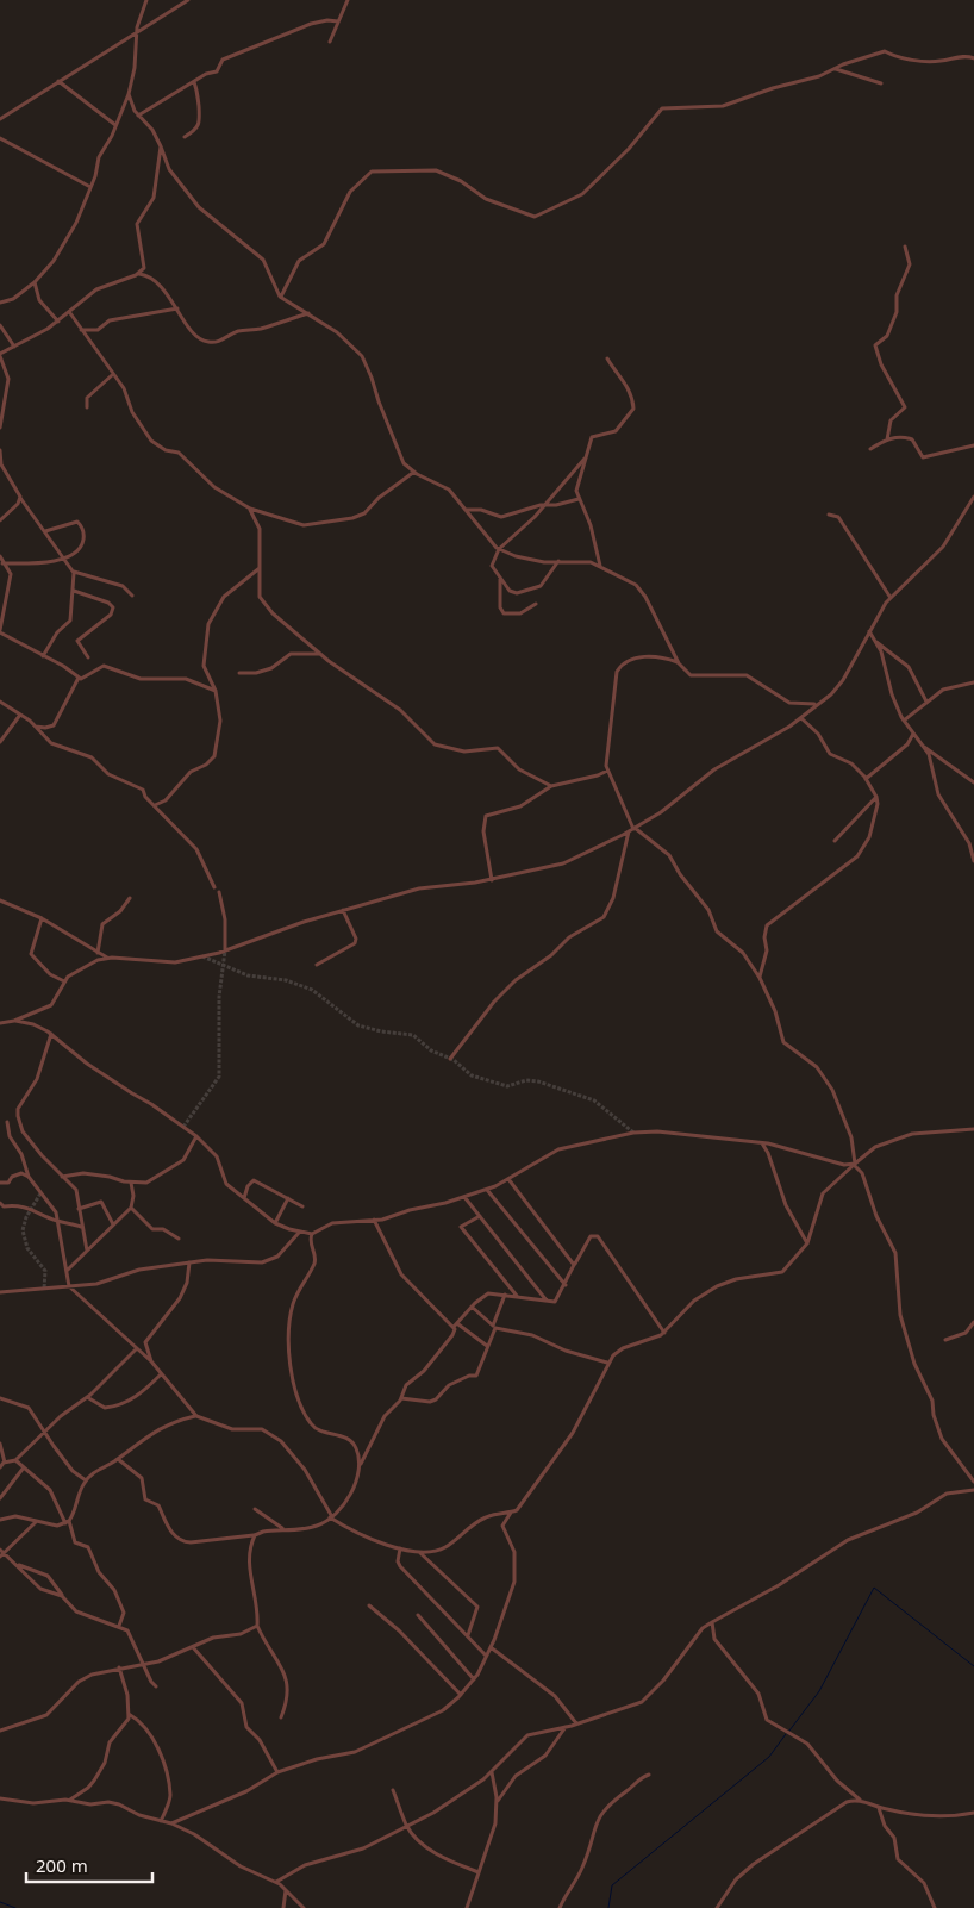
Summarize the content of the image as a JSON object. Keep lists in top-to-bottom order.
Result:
{
  "scale_bar": "200 m"
}
